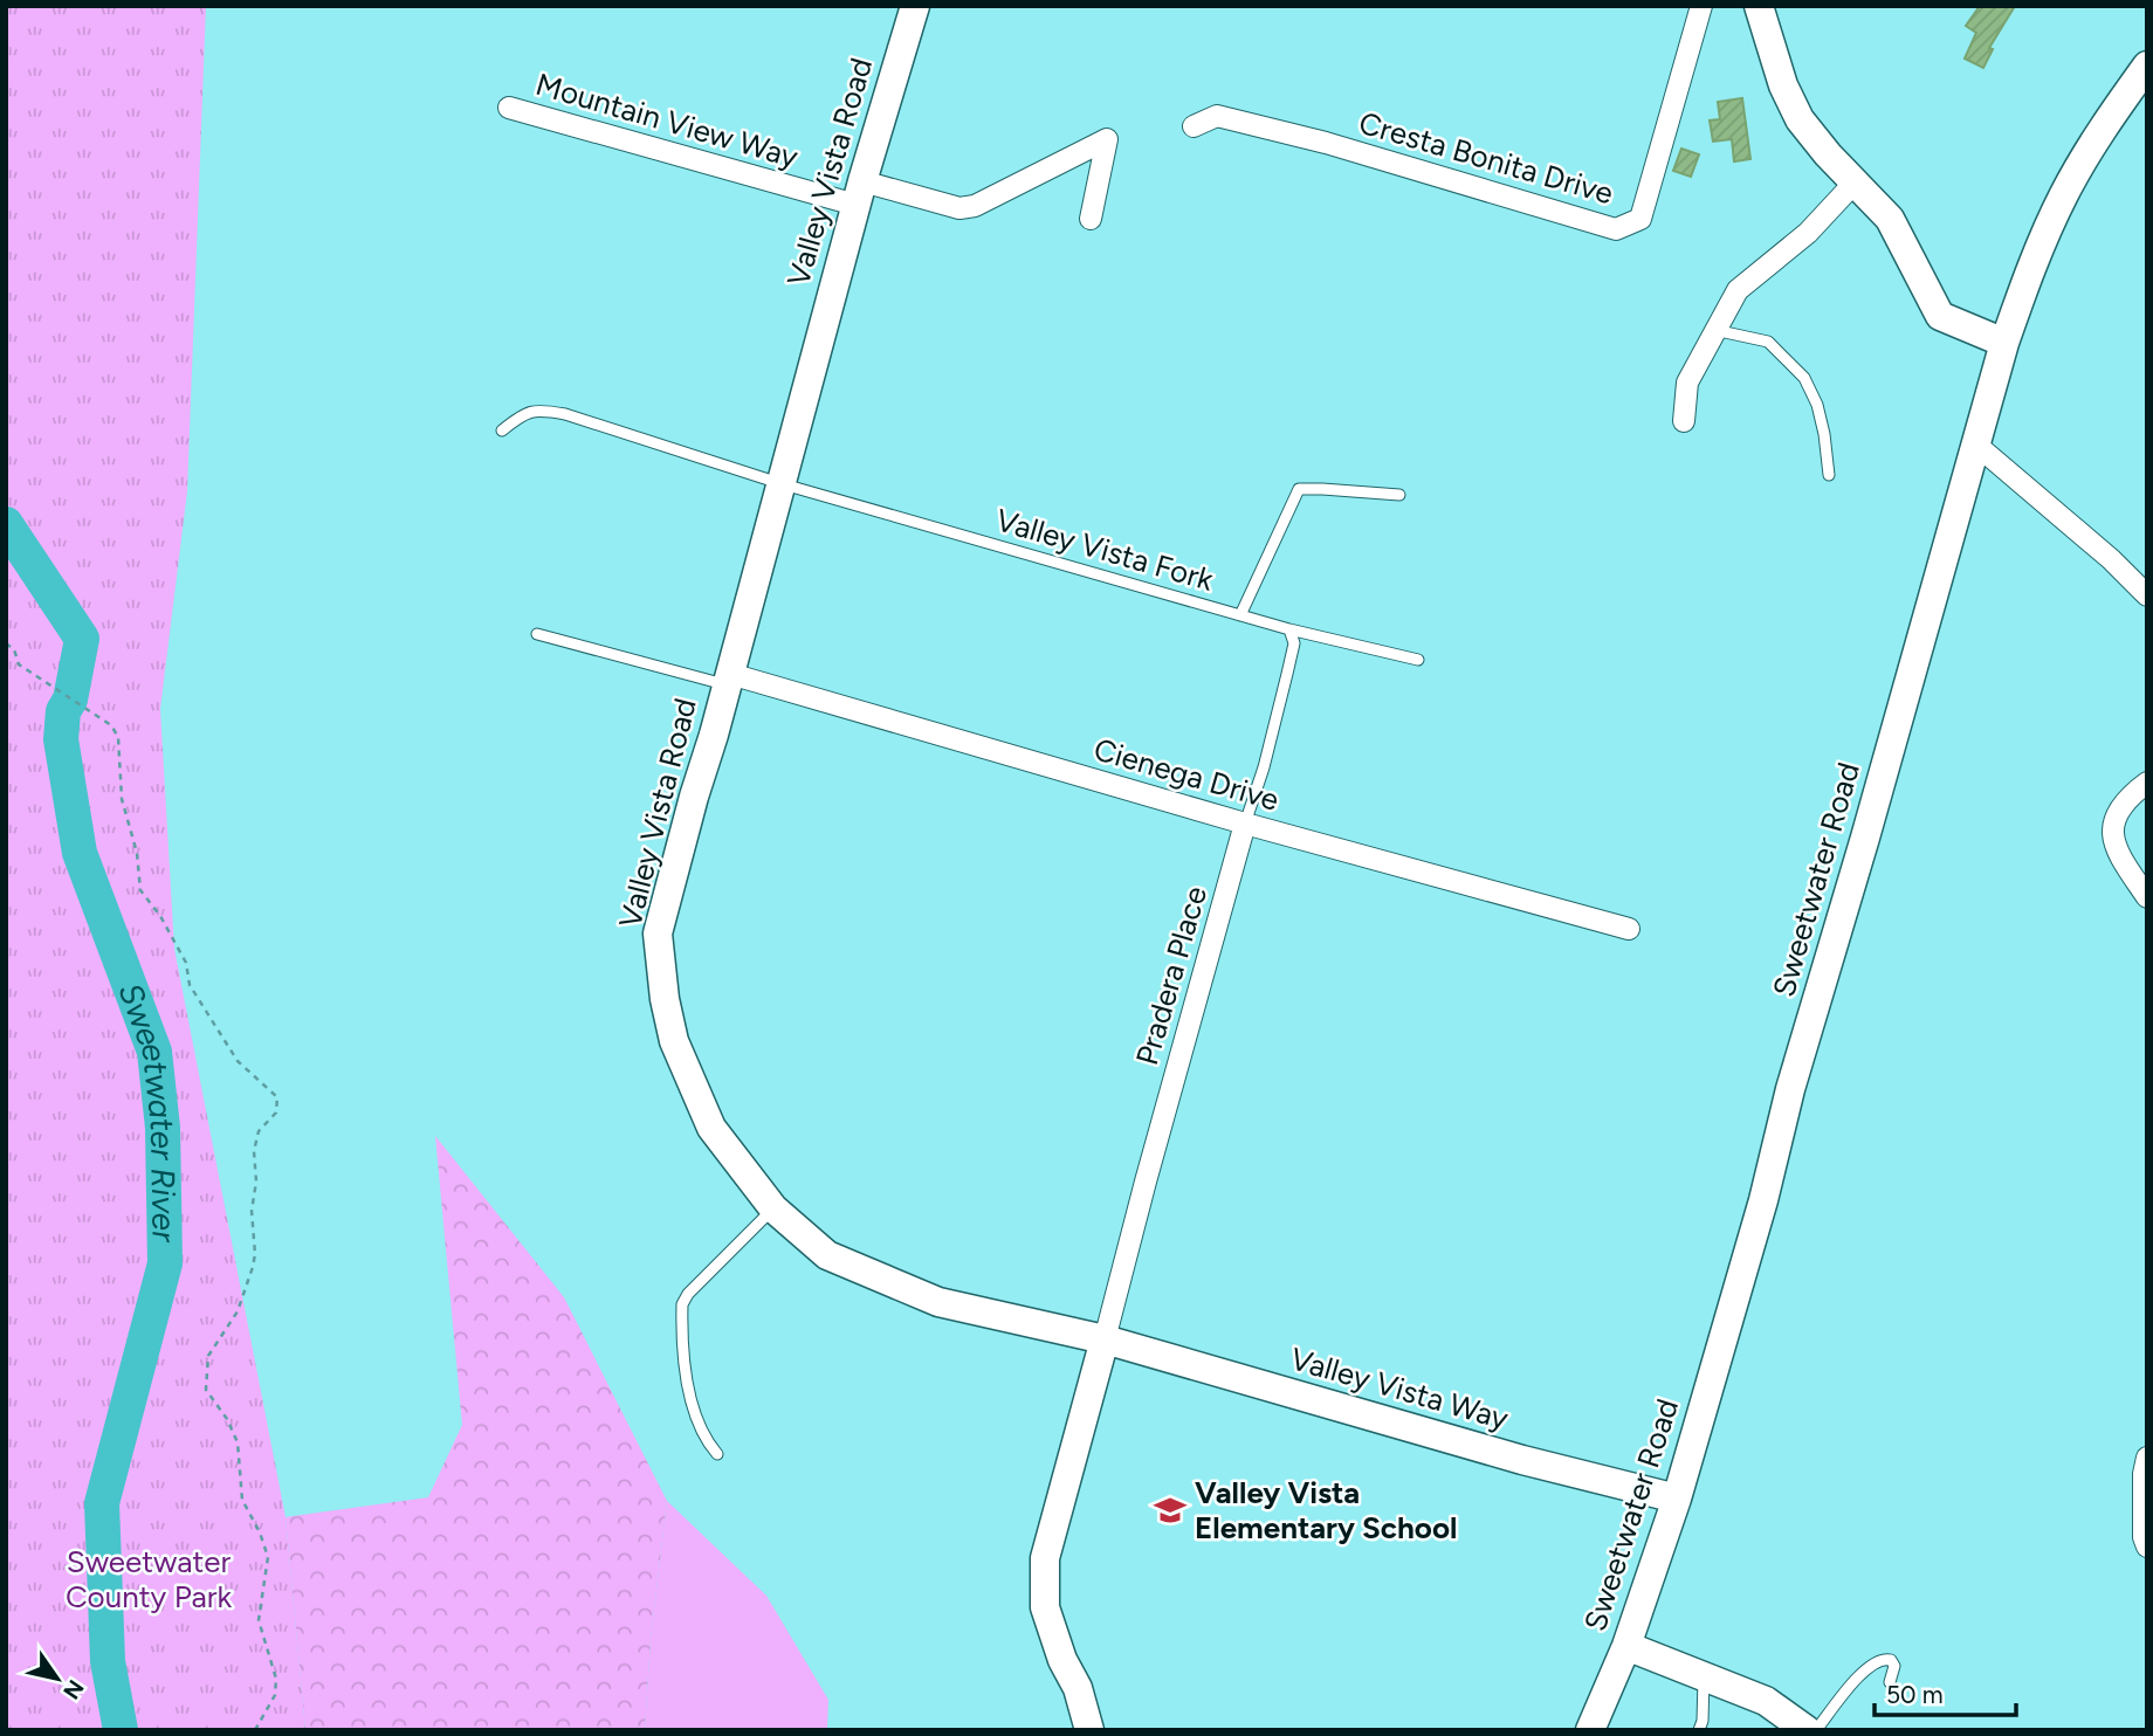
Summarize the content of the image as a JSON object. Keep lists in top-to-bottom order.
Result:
{
  "streets": {
    "street": [
      "Mountain View Way",
      "Cresta Bonita Drive",
      "Valley Vista Road",
      "Cienega Drive",
      "Sweetwater Road",
      "Pradera Place",
      "Valley Vista Way"
    ],
    "lane": ["Valley Vista Fork"]
  },
  "crossings": [
    ["Mountain View Way", "Valley Vista Road"],
    ["Valley Vista Road", "Valley Vista Fork"],
    ["Valley Vista Road", "Cienega Drive"],
    ["Valley Vista Road", "Pradera Place"],
    ["Valley Vista Road", "Valley Vista Way"],
    ["Valley Vista Fork", "Pradera Place"],
    ["Cienega Drive", "Pradera Place"],
    ["Sweetwater Road", "Valley Vista Way"],
    ["Pradera Place", "Valley Vista Way"]
  ],
  "water": ["Sweetwater River"],
  "parks": ["Sweetwater County Park"],
  "places": {
    "school or university": ["Valley Vista Elementary School"]
  },
  "scale_bar": "50 m",
  "north": "bottom right"
}
